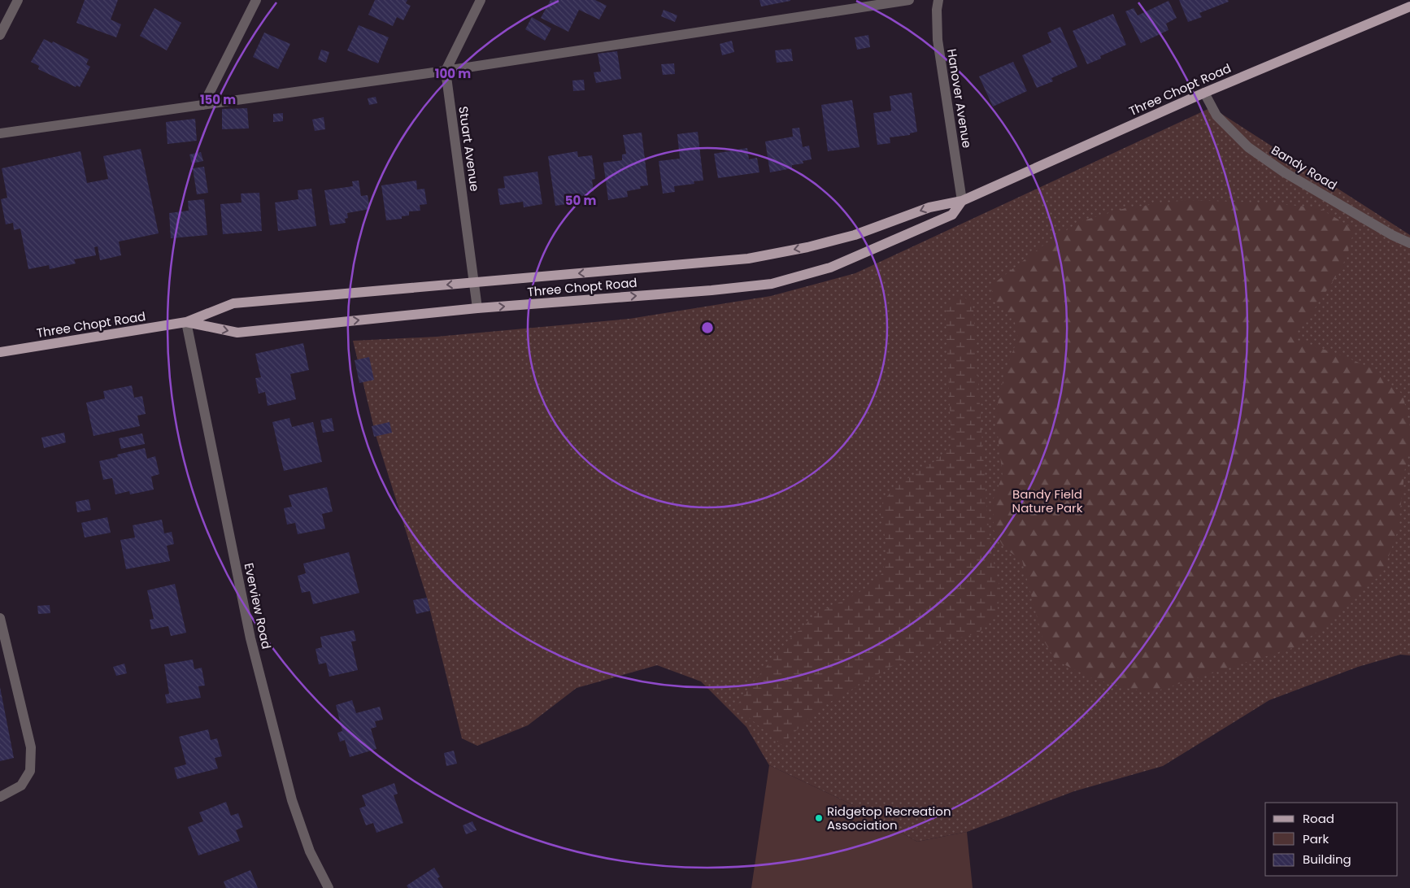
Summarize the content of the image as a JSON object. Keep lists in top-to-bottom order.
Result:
{
  "streets": {
    "main road": ["Three Chopt Road"],
    "street": [
      "Hanover Avenue",
      "Stuart Avenue",
      "Bandy Road",
      "Everview Road"
    ]
  },
  "crossings": [
    ["Three Chopt Road", "Hanover Avenue"],
    ["Three Chopt Road", "Stuart Avenue"],
    ["Three Chopt Road", "Bandy Road"],
    ["Three Chopt Road", "Everview Road"]
  ],
  "parks": ["Bandy Field Nature Park"],
  "places": ["Ridgetop Recreation Association"],
  "legend": ["Road", "Park", "Building"],
  "rings": ["100 m", "150 m", "50 m"]
}
